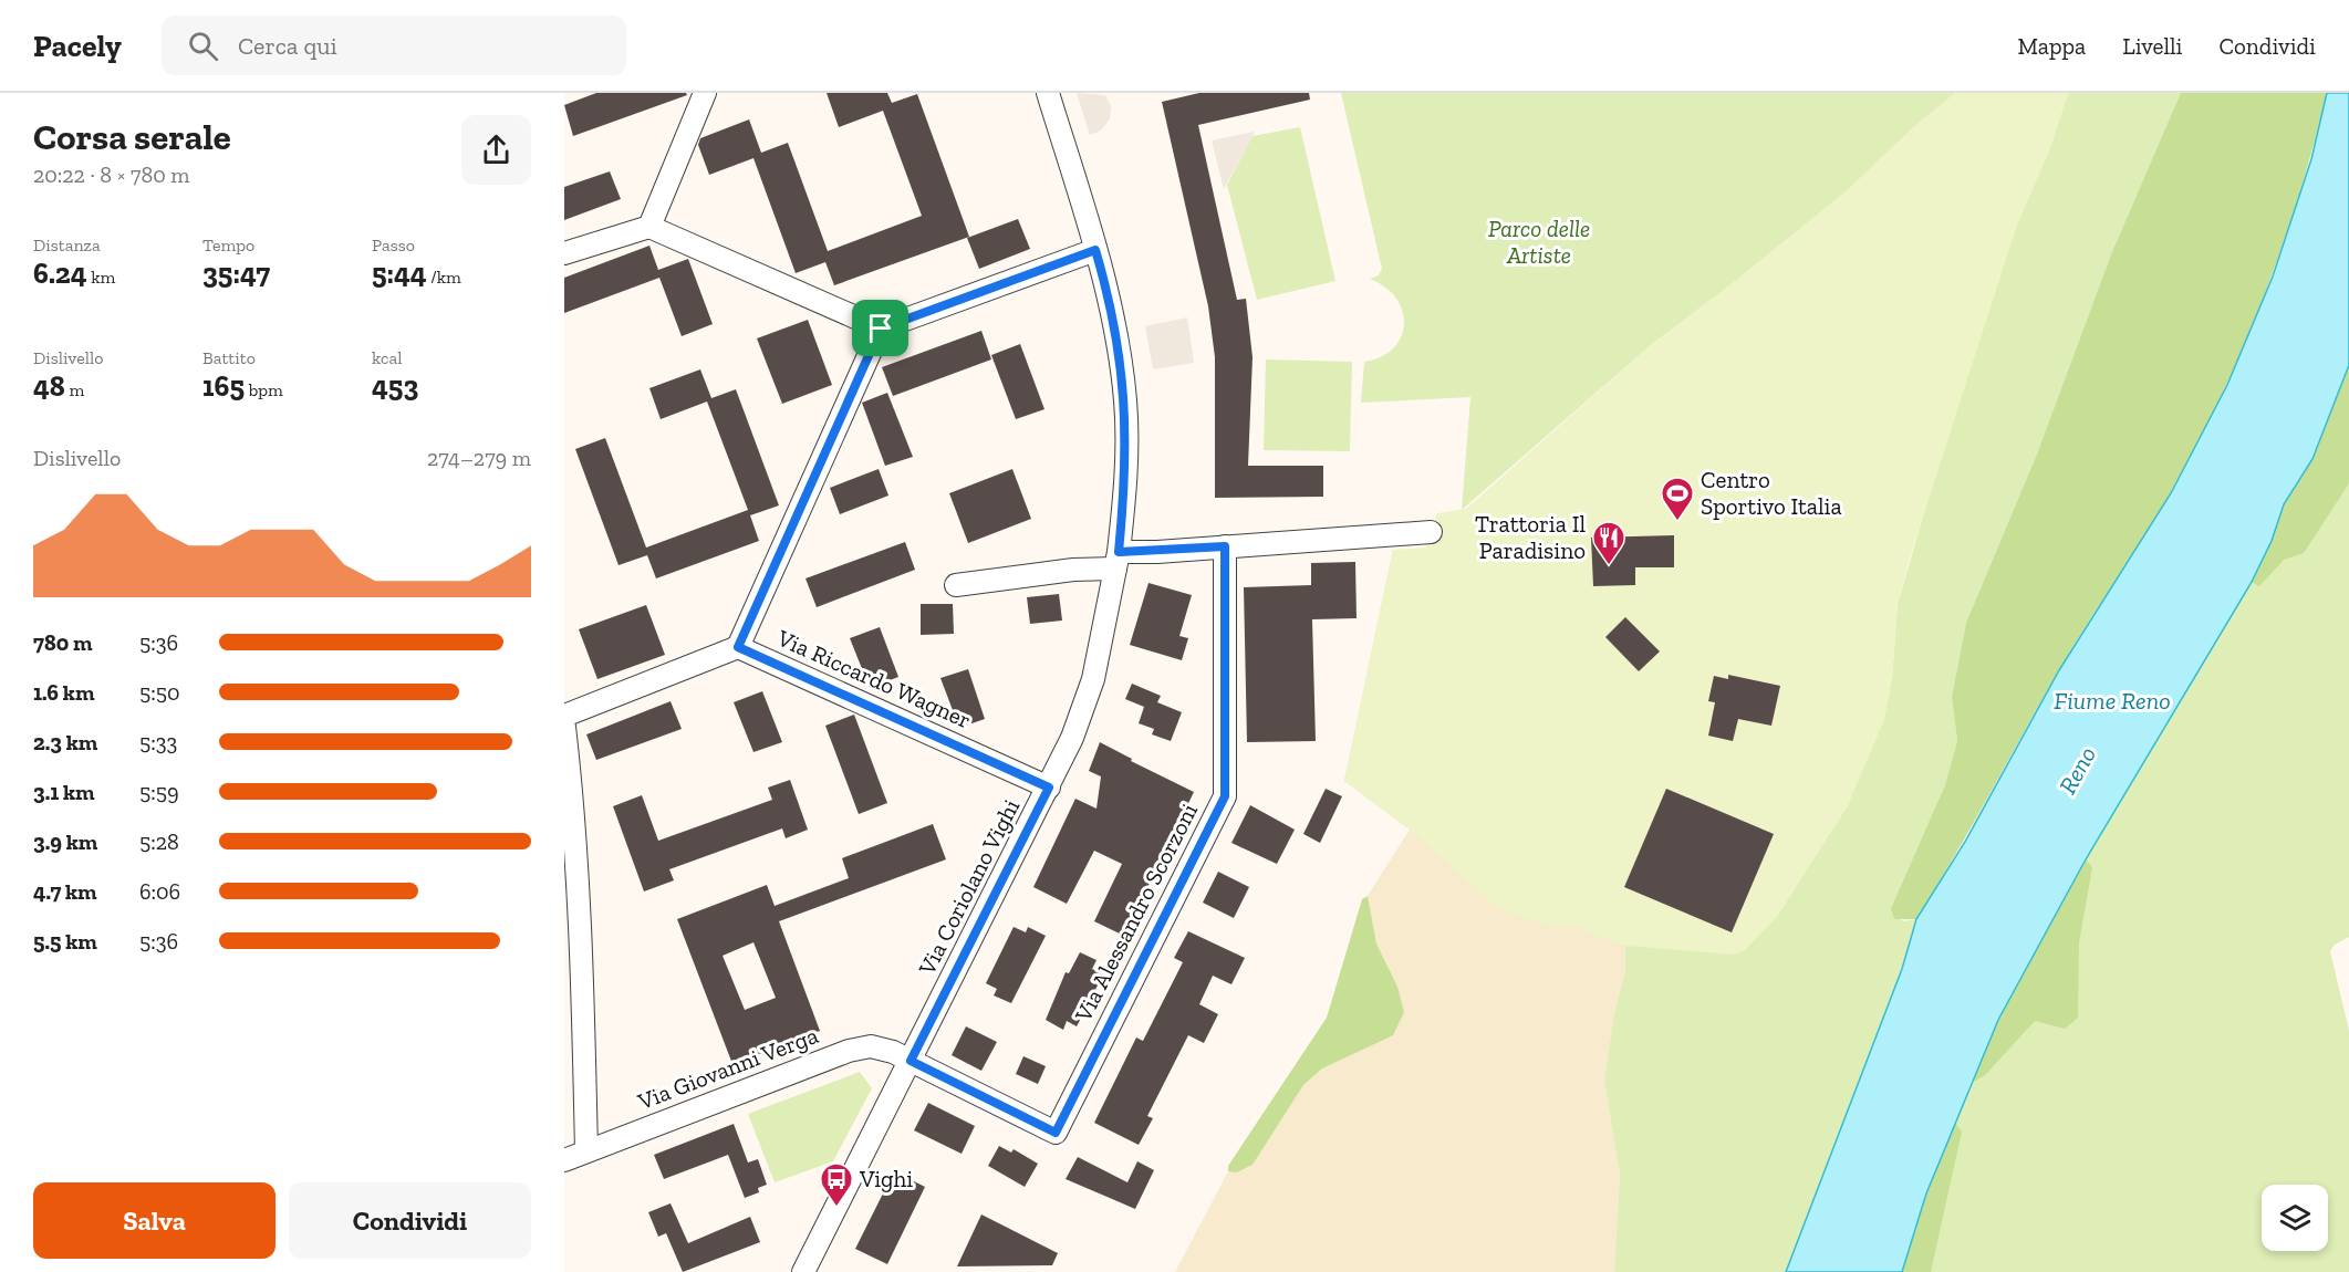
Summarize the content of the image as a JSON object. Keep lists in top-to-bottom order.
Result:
{
  "streets": {
    "street": [
      "Via Riccardo Wagner",
      "Via Coriolano Vighi",
      "Via Alessandro Scorzoni",
      "Via Giovanni Verga"
    ]
  },
  "crossings": [
    ["Via Riccardo Wagner", "Via Coriolano Vighi"],
    ["Via Coriolano Vighi", "Via Alessandro Scorzoni"],
    ["Via Coriolano Vighi", "Via Giovanni Verga"],
    ["Via Alessandro Scorzoni", "Via Giovanni Verga"]
  ],
  "water": ["Fiume Reno", "Reno"],
  "parks": ["Parco delle Artiste"],
  "places": {
    "sports": ["Centro Sportivo Italia"],
    "restaurant": ["Trattoria Il Paradisino"],
    "bus stop": ["Vighi"]
  },
  "page": {
    "header": "Pacely",
    "search": "Cerca qui",
    "nav": ["Mappa", "Livelli", "Condividi"],
    "heading": ["Corsa serale", "20:22 · 8 × 780 m"],
    "stats": [
      ["Distanza", "6.24 km"],
      ["Tempo", "35:47"],
      ["Passo", "5:44 /km"],
      ["Dislivello", "48 m"],
      ["Battito", "165 bpm"],
      ["kcal", "453"]
    ],
    "chart": ["Dislivello", "274–279 m"],
    "list": [
      {
        "name": "780 m",
        "note": "5:36"
      },
      {
        "name": "1.6 km",
        "note": "5:50"
      },
      {
        "name": "2.3 km",
        "note": "5:33"
      },
      {
        "name": "3.1 km",
        "note": "5:59"
      },
      {
        "name": "3.9 km",
        "note": "5:28"
      },
      {
        "name": "4.7 km",
        "note": "6:06"
      },
      {
        "name": "5.5 km",
        "note": "5:36"
      }
    ],
    "buttons": ["Salva", "Condividi"]
  }
}
